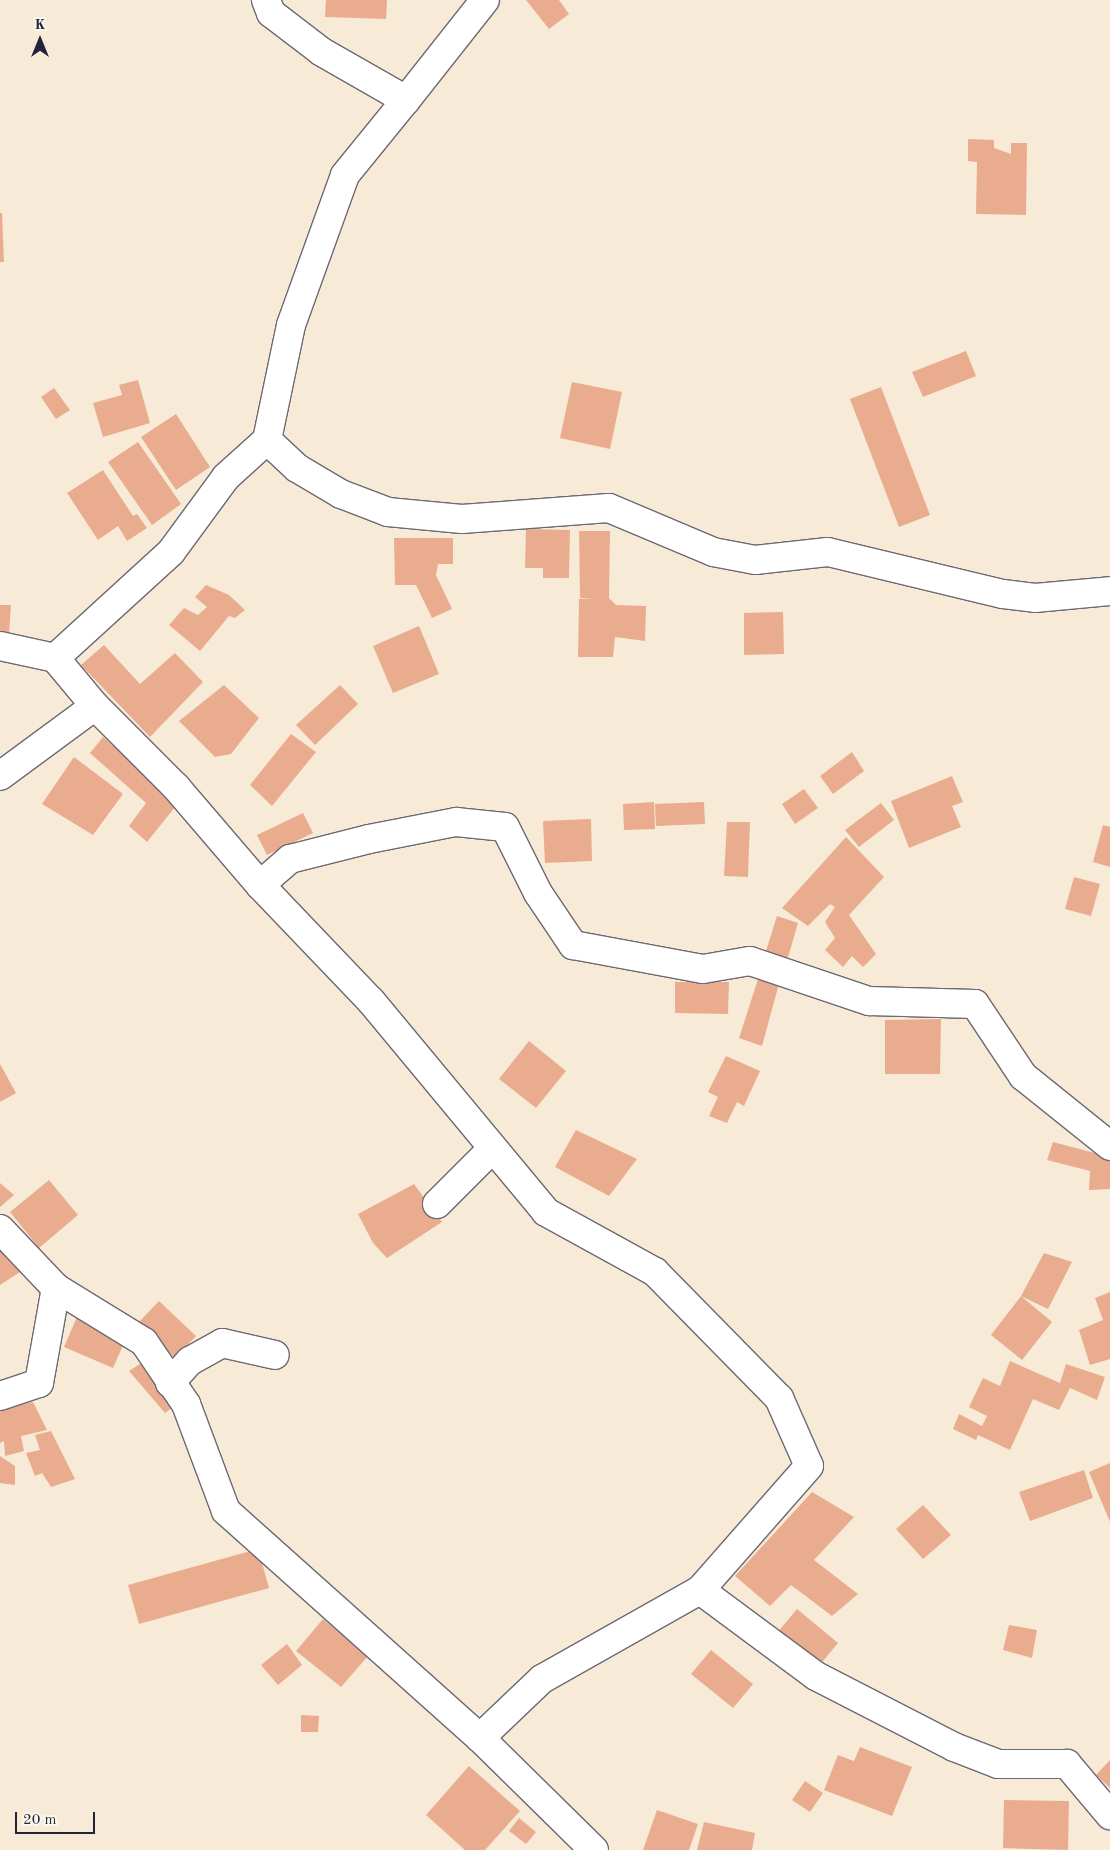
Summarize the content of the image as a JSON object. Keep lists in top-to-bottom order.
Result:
{
  "scale_bar": "20 m",
  "north": "top"
}
